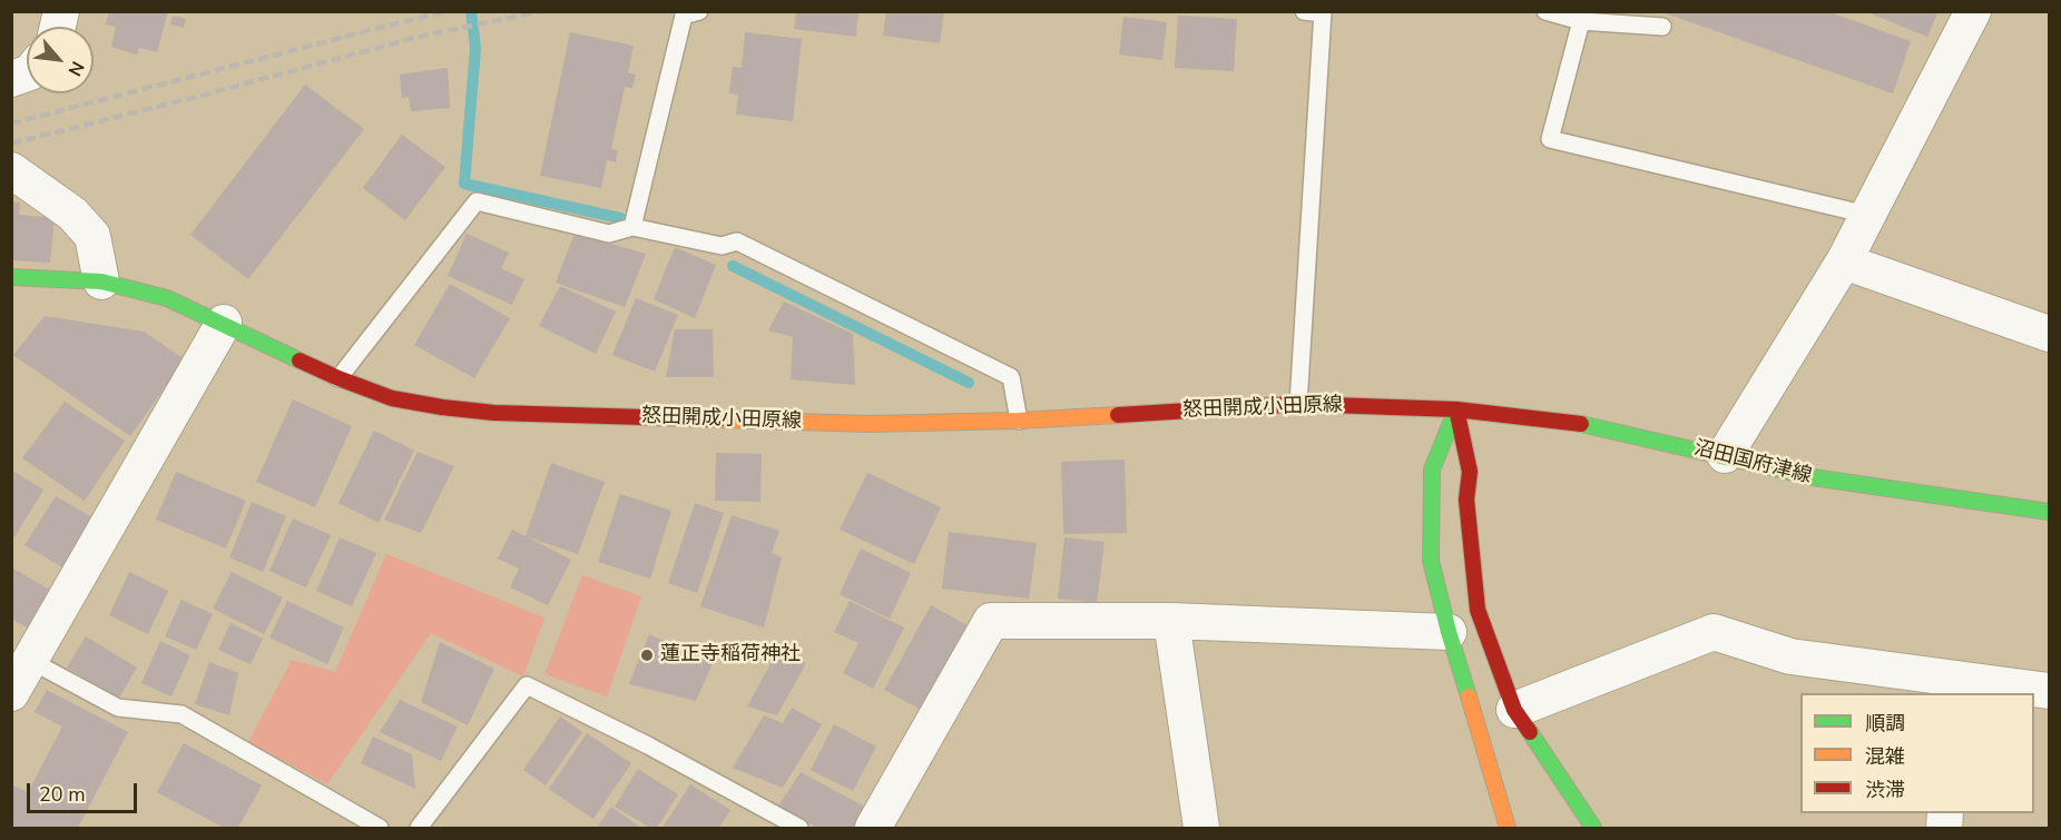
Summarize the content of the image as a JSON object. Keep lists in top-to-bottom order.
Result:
{
  "streets": {
    "main road": ["怒田開成小田原線", "沼田国府津線"]
  },
  "crossings": [
    ["怒田開成小田原線", "沼田国府津線"]
  ],
  "places": ["蓮正寺稲荷神社"],
  "legend": ["順調", "混雑", "渋滞"],
  "scale_bar": "20 m",
  "north": "bottom right"
}
